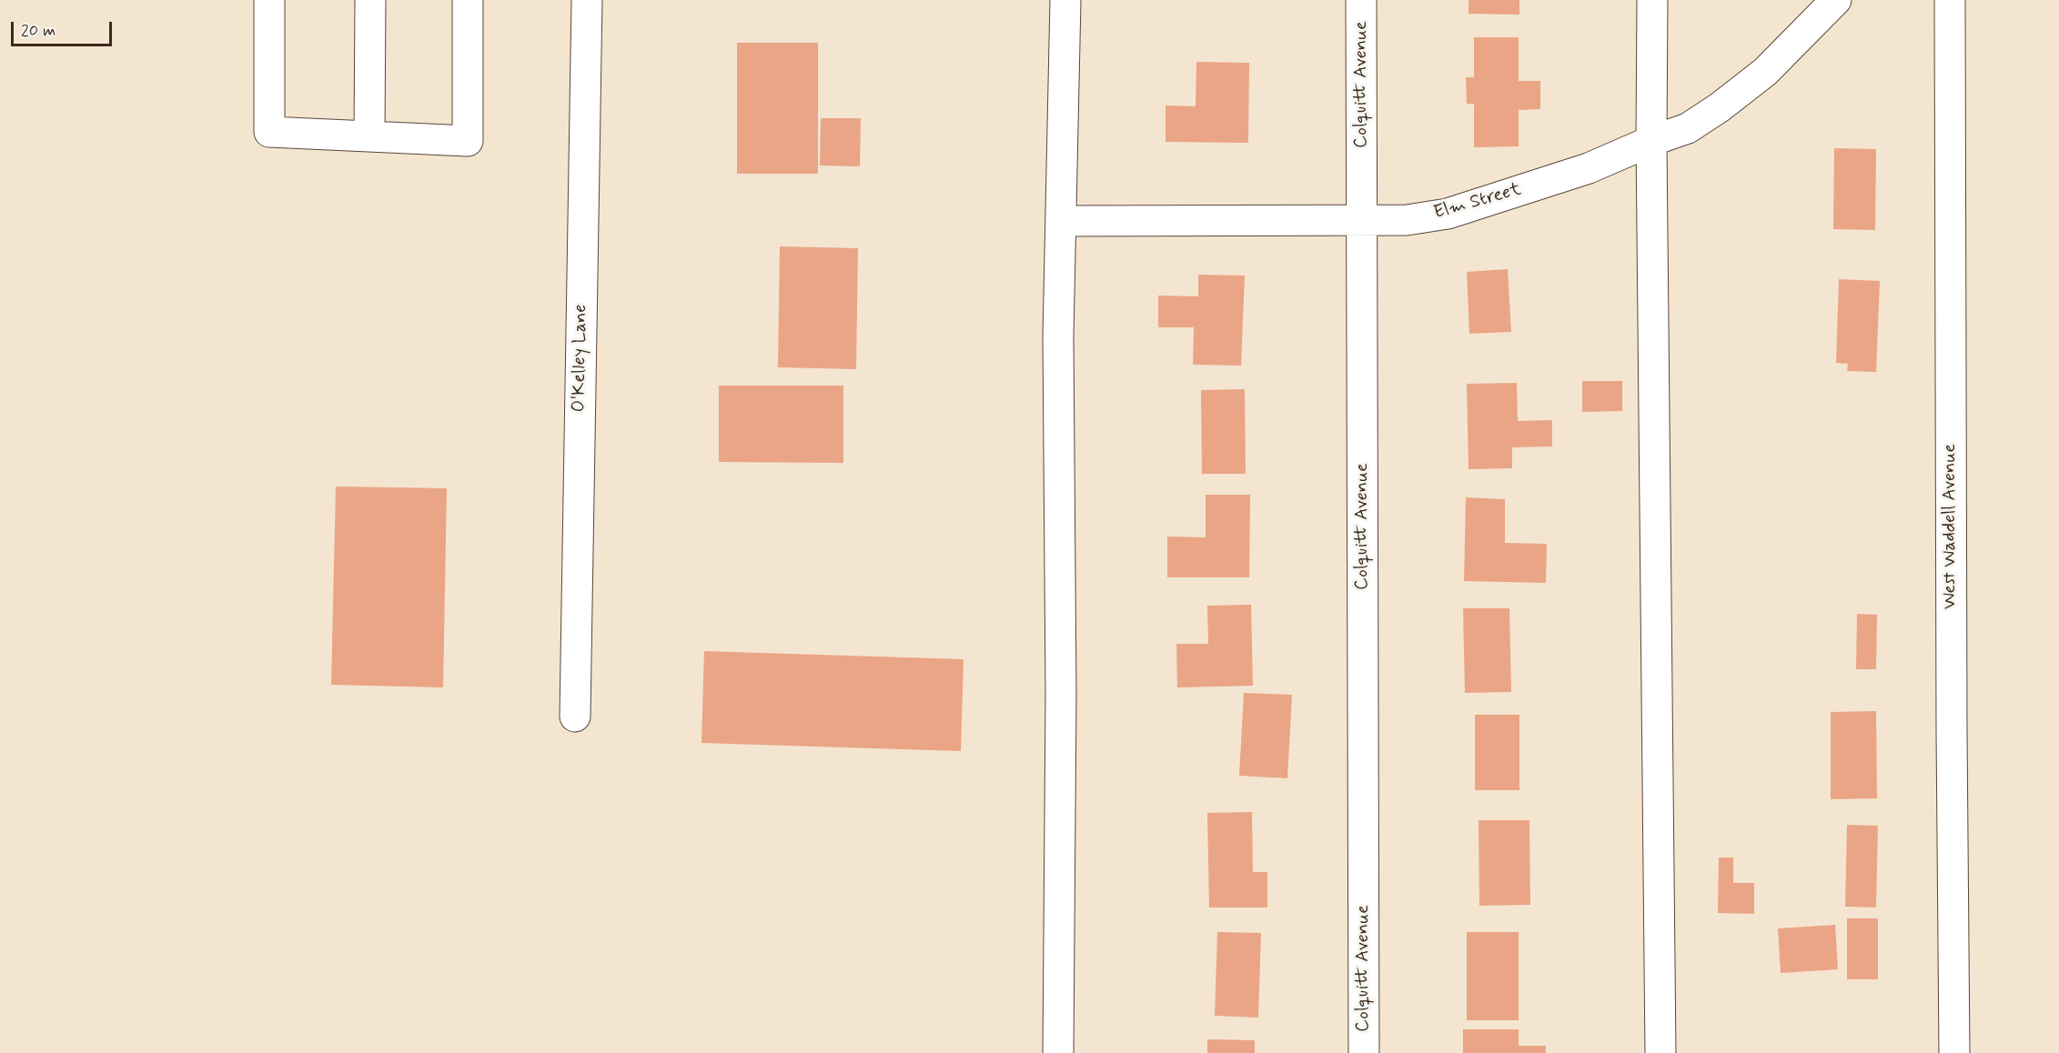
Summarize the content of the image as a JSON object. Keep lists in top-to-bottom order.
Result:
{
  "streets": {
    "street": [
      "Colquitt Avenue",
      "Elm Street",
      "O'Kelley Lane",
      "West Waddell Avenue"
    ]
  },
  "crossings": [
    ["Colquitt Avenue", "Elm Street"]
  ],
  "scale_bar": "20 m"
}
